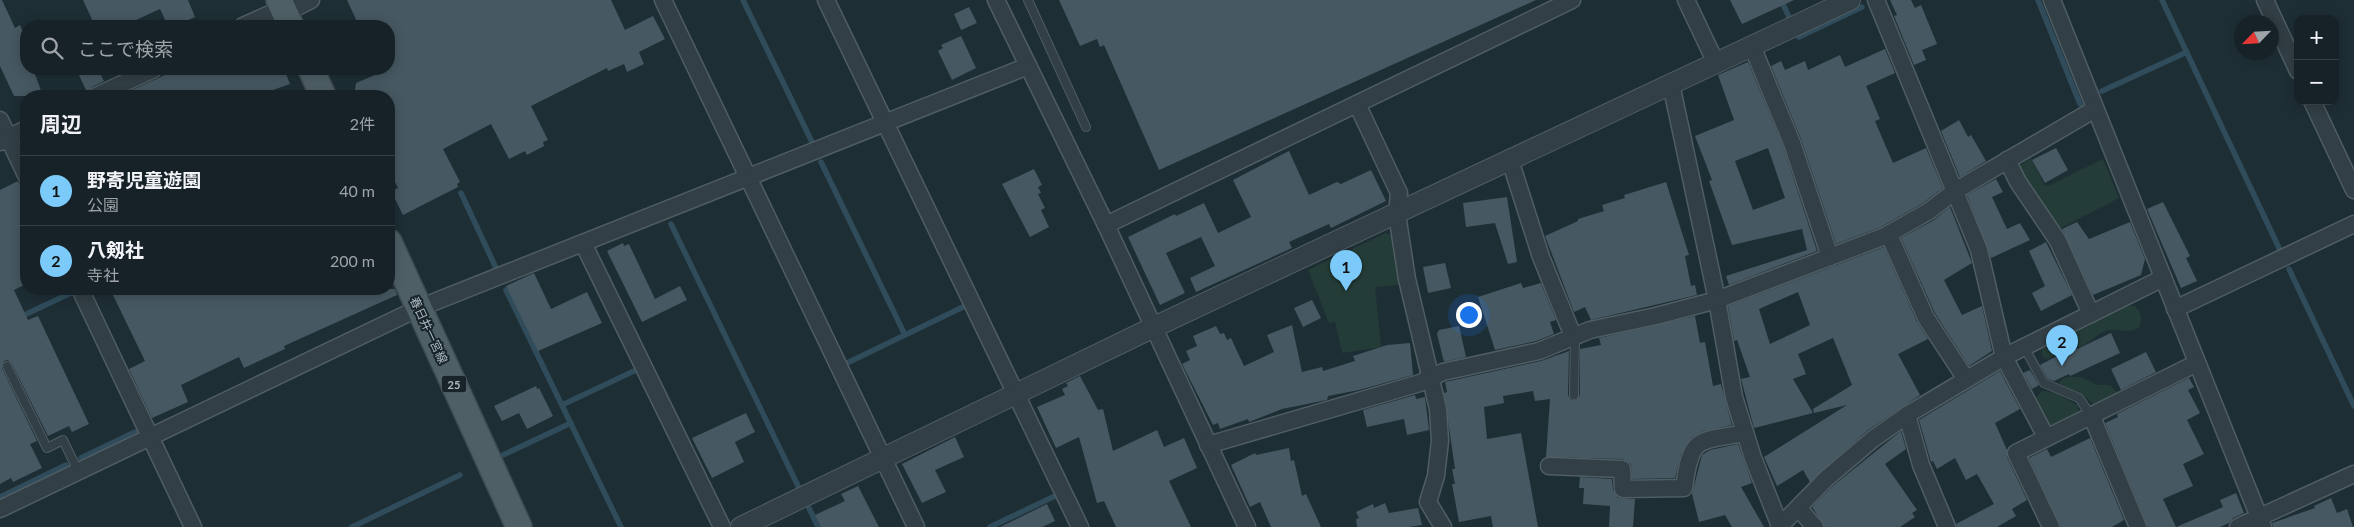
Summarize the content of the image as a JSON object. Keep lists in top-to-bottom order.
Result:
{
  "streets": {
    "main road": ["春日井一宮線", "25"]
  },
  "north": "bottom left",
  "page": {
    "map_buttons": ["+", "−"],
    "search": "ここで検索",
    "heading": ["周辺", "2件"],
    "list": [
      {
        "mark": "1",
        "name": "野寄児童遊園",
        "note": "公園",
        "value": "40 m"
      },
      {
        "mark": "2",
        "name": "八剱社",
        "note": "寺社",
        "value": "200 m"
      }
    ],
    "pins": ["1", "2"]
  }
}
